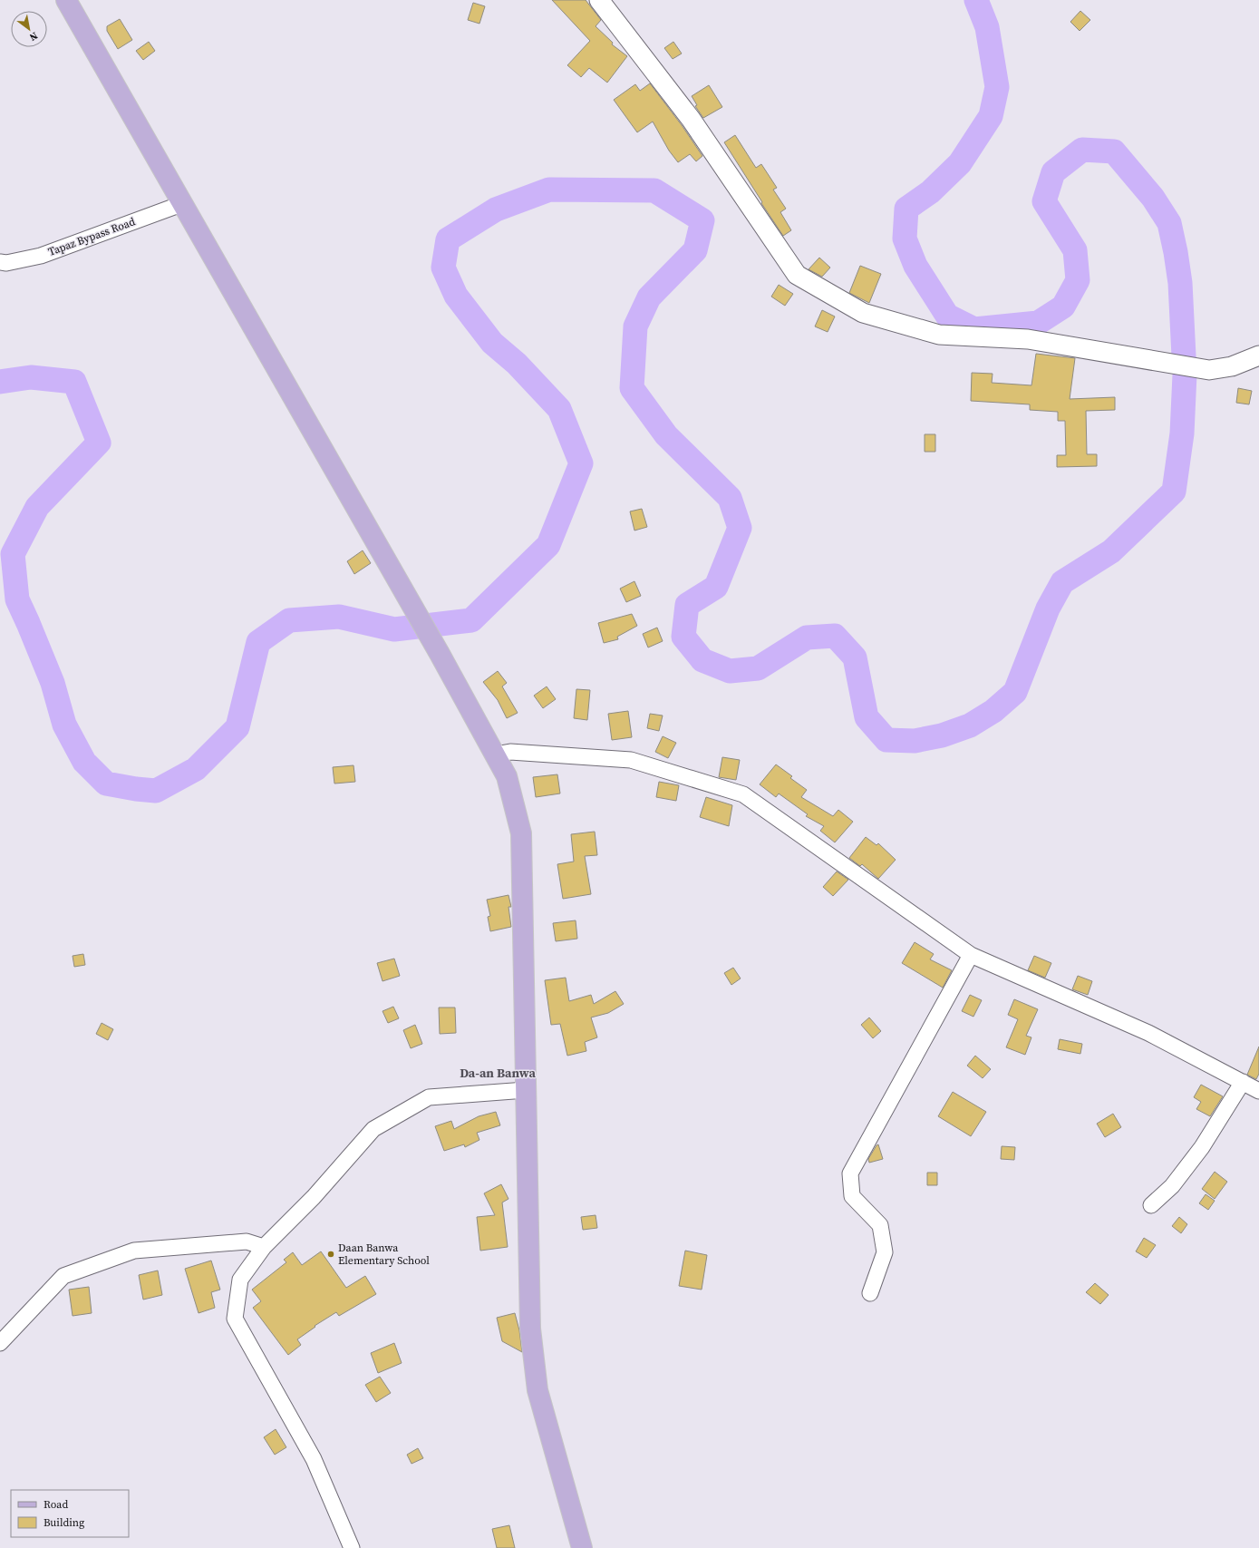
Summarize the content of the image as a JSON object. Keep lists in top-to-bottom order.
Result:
{
  "streets": {
    "street": ["Tapaz Bypass Road"]
  },
  "districts": ["Da-an Banwa"],
  "places": ["Daan Banwa Elementary School"],
  "legend": ["Road", "Building"],
  "north": "bottom right"
}
